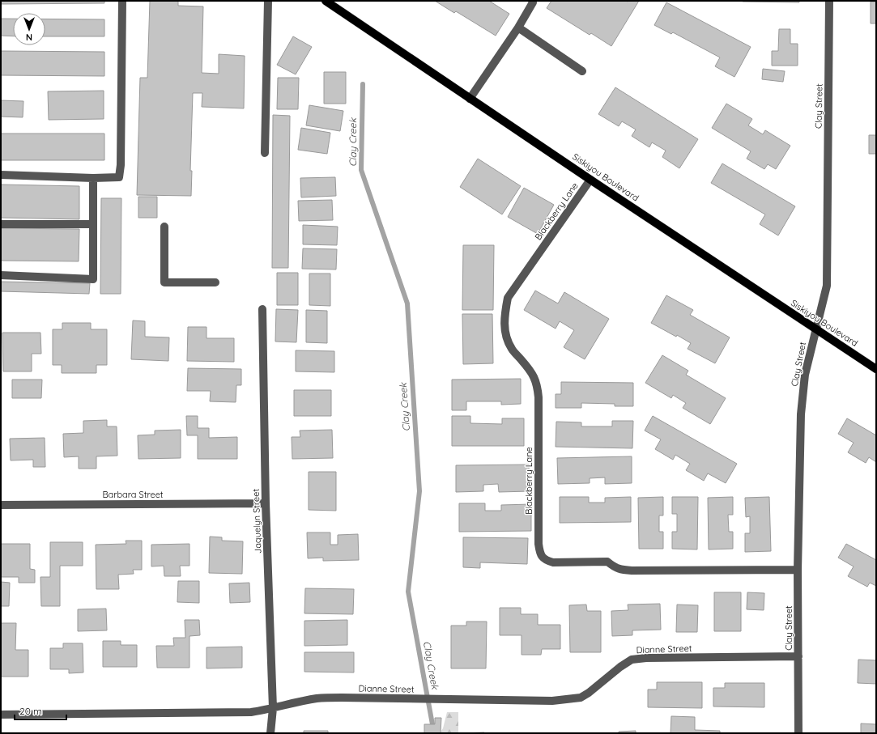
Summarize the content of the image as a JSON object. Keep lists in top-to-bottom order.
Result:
{
  "streets": {
    "main road": ["Siskiyou Boulevard"],
    "street": [
      "Clay Street",
      "Blackberry Lane",
      "Barbara Street",
      "Jaquelyn Street",
      "Dianne Street"
    ]
  },
  "crossings": [
    ["Clay Street", "Siskiyou Boulevard"],
    ["Clay Street", "Blackberry Lane"],
    ["Clay Street", "Dianne Street"],
    ["Siskiyou Boulevard", "Blackberry Lane"],
    ["Barbara Street", "Jaquelyn Street"],
    ["Jaquelyn Street", "Dianne Street"]
  ],
  "water": ["Clay Creek"],
  "scale_bar": "20 m",
  "north": "bottom"
}
